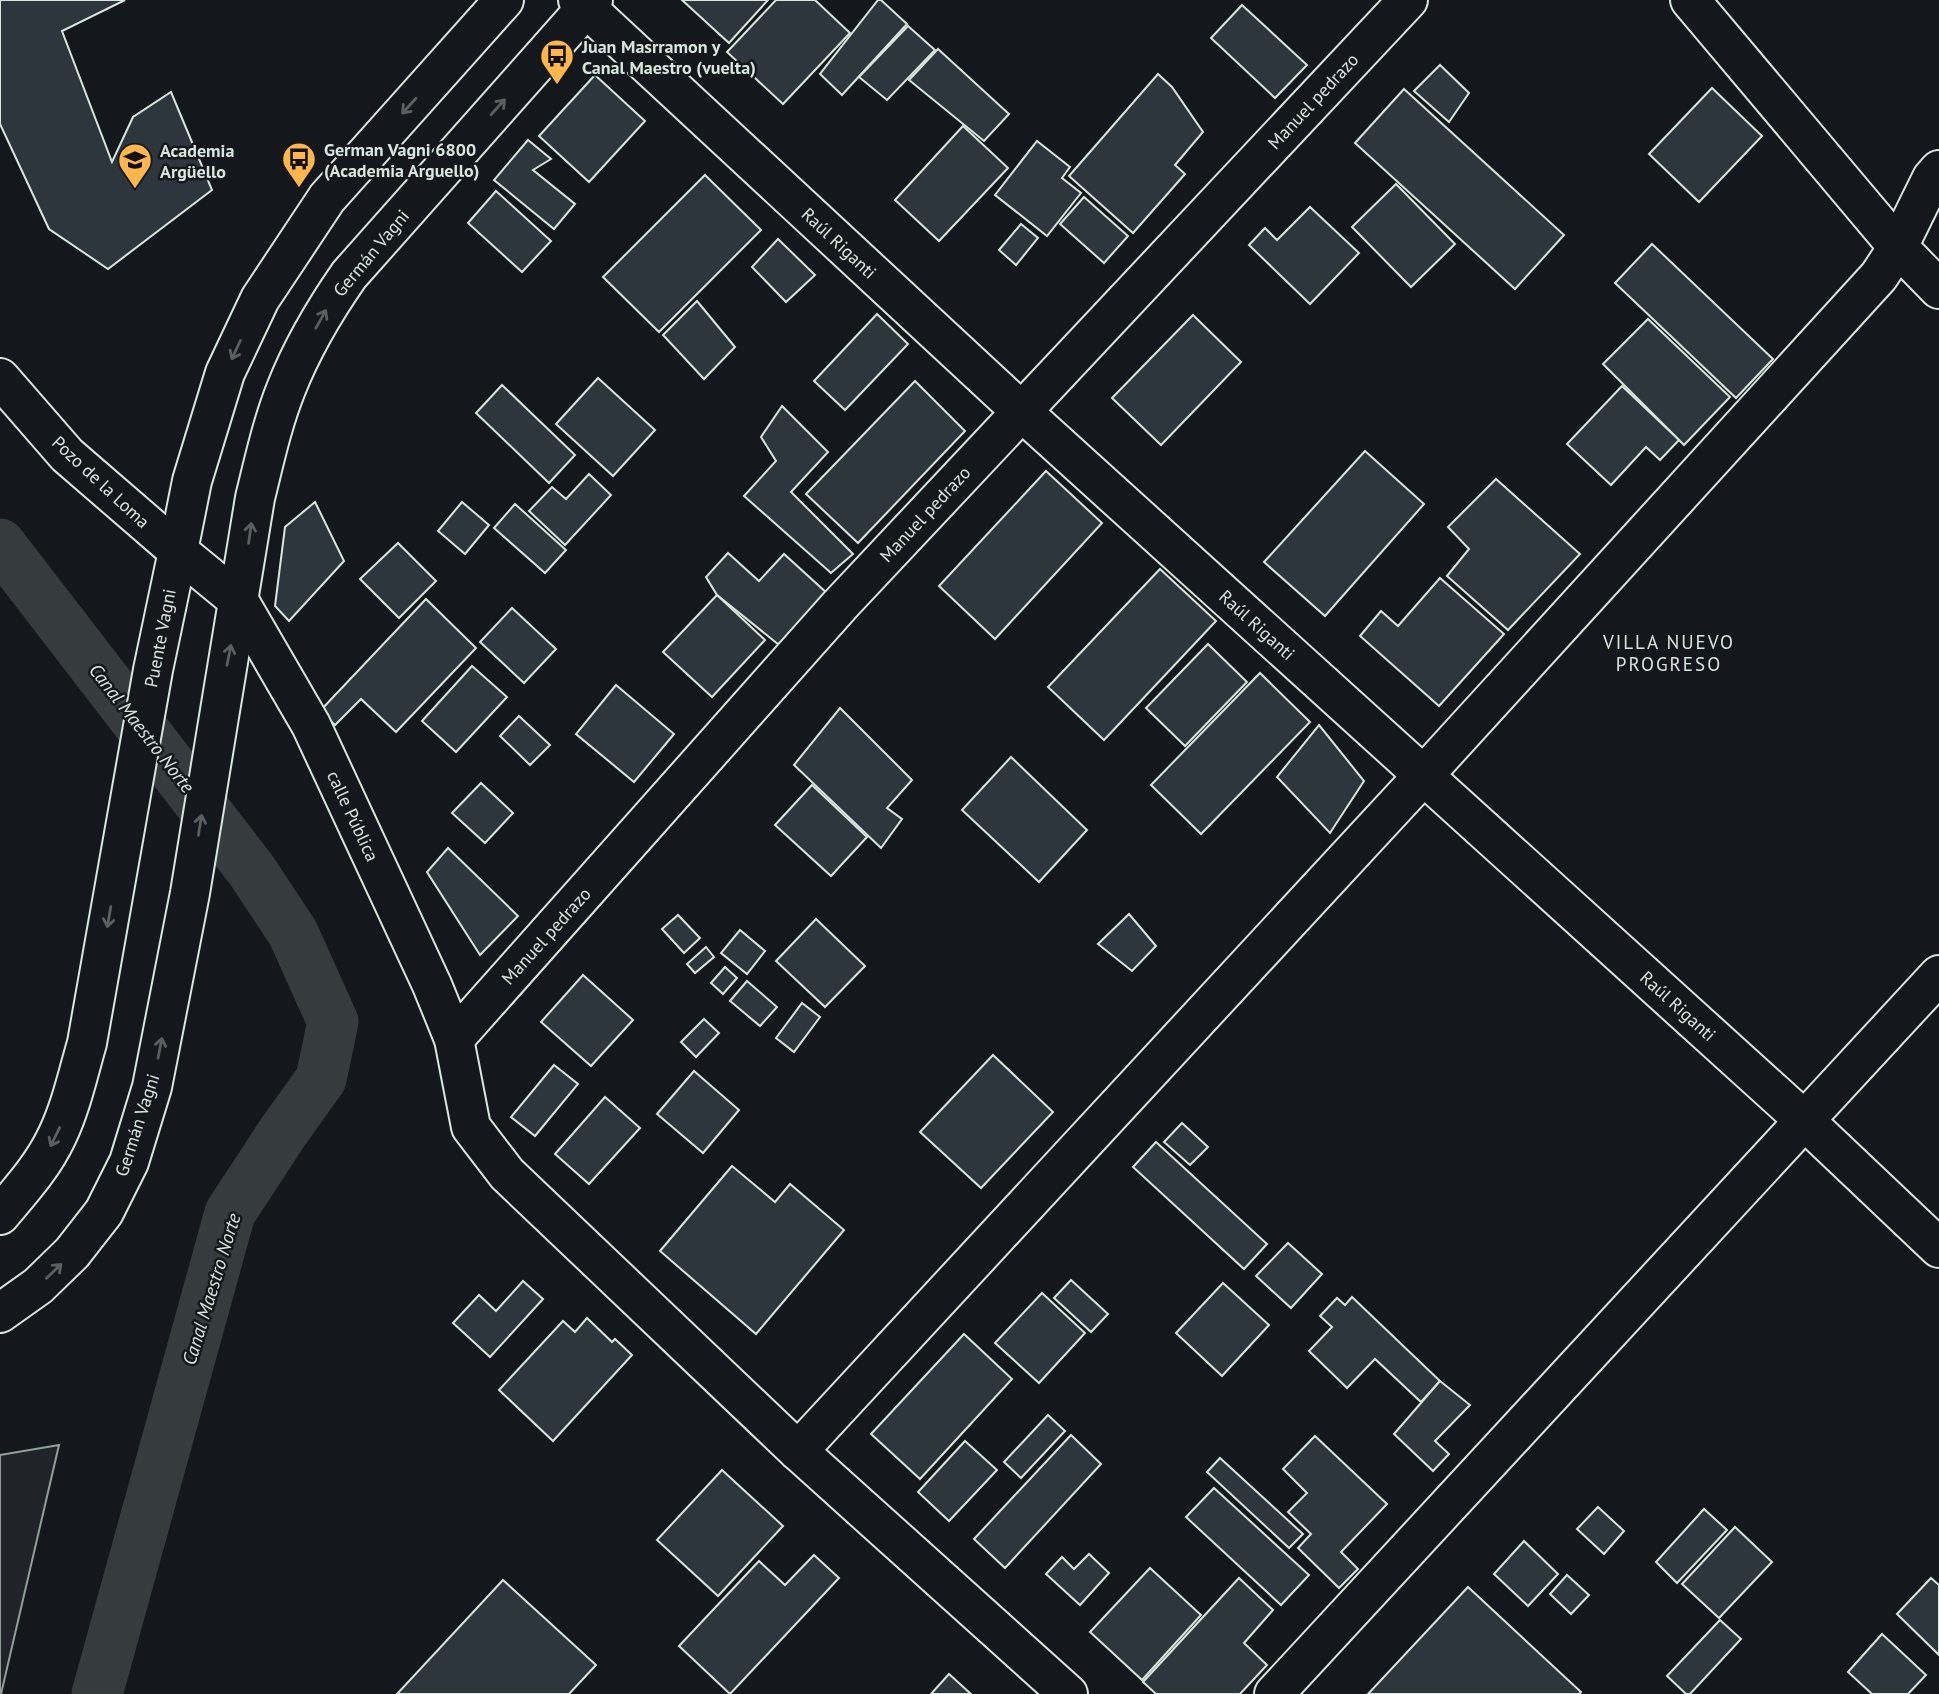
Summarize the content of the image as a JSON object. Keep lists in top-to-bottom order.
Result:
{
  "streets": {
    "street": [
      "Manuel pedrazo",
      "Raúl Riganti",
      "Germán Vagni",
      "Pozo de la Loma",
      "Puente Vagni",
      "calle Pública"
    ]
  },
  "crossings": [
    ["Manuel pedrazo", "Raúl Riganti"],
    ["Manuel pedrazo", "calle Pública"],
    ["Raúl Riganti", "Germán Vagni"],
    ["Germán Vagni", "Pozo de la Loma"],
    ["Germán Vagni", "calle Pública"],
    ["Pozo de la Loma", "Puente Vagni"],
    ["Pozo de la Loma", "calle Pública"]
  ],
  "one_way": ["Puente Vagni"],
  "districts": ["VILLA NUEVO PROGRESO"],
  "water": ["Canal Maestro Norte"],
  "places": {
    "bus stop": ["Juan Masrramon y Canal Maestro (vuelta)", "German Vagni 6800 (Academia Arguello)"],
    "school or university": ["Academia Argüello"]
  }
}
